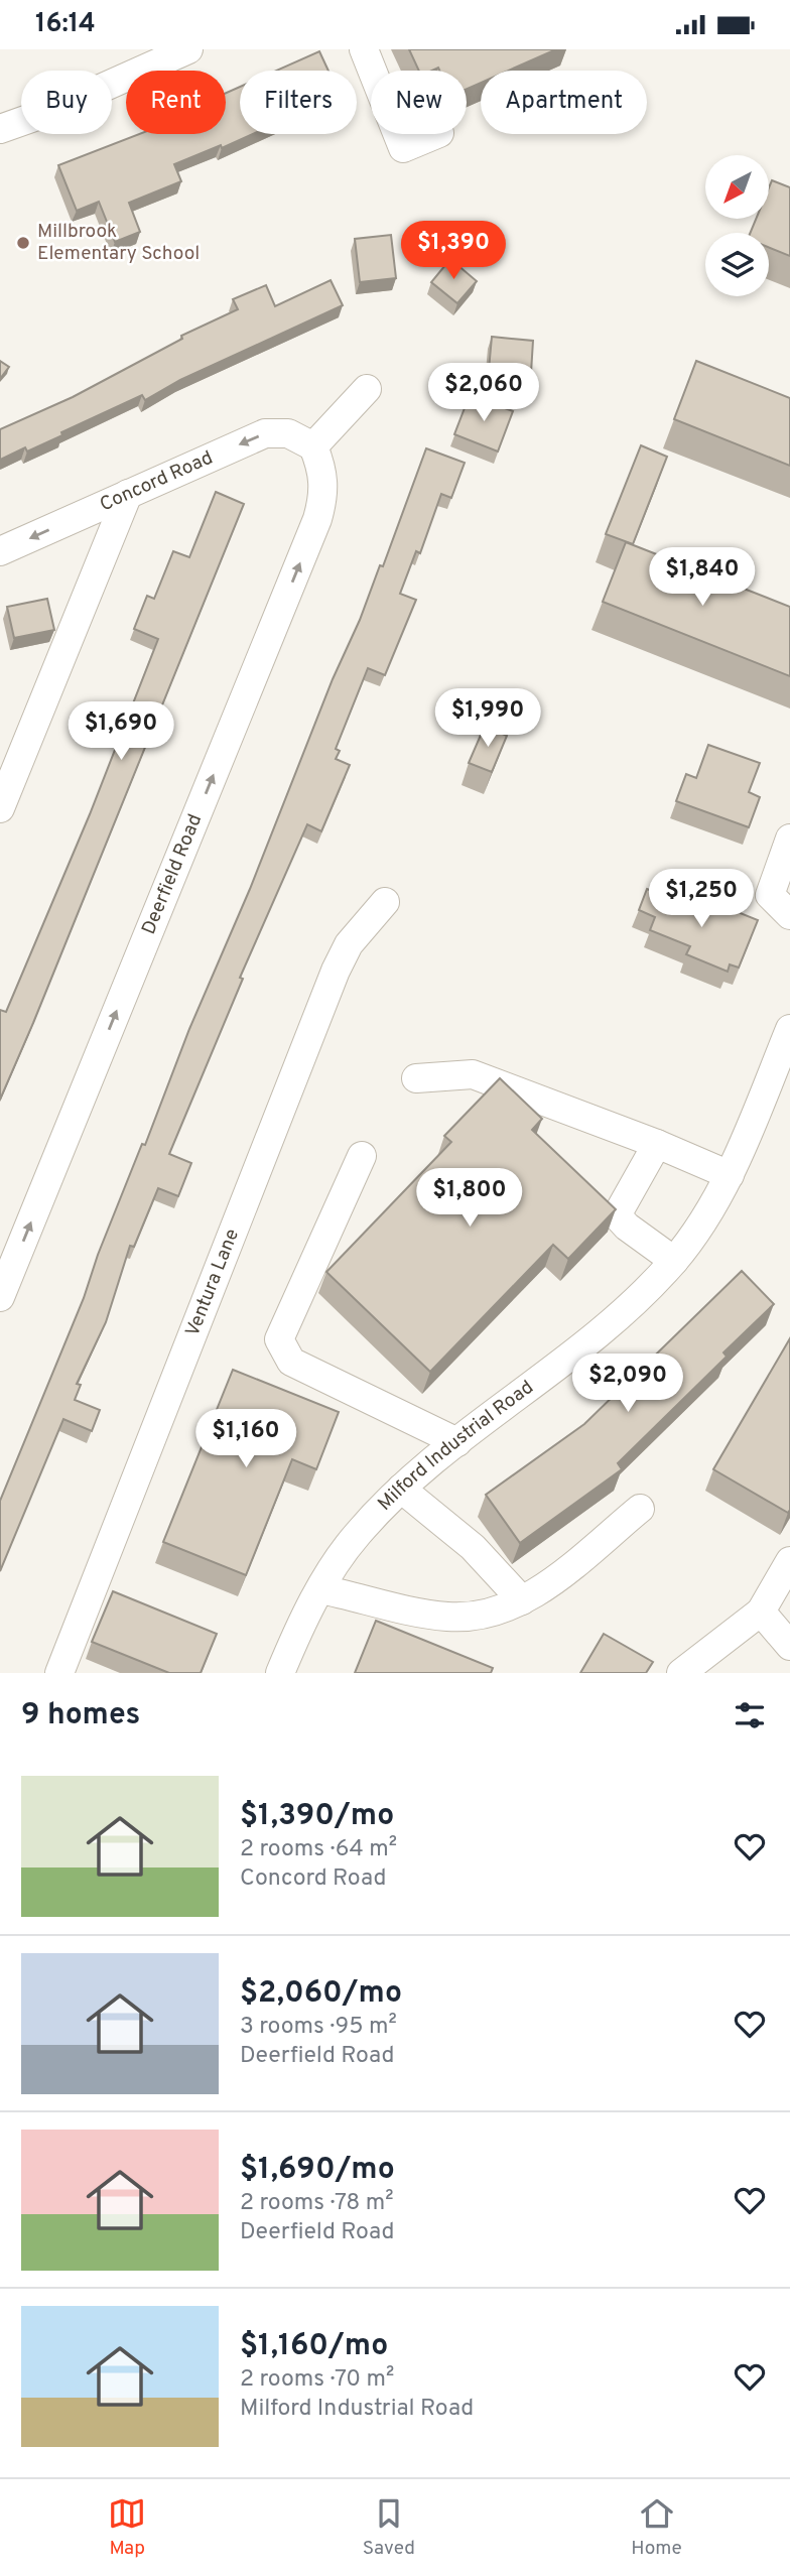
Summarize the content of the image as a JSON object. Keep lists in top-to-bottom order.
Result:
{
  "streets": {
    "street": [
      "Concord Road",
      "Deerfield Road",
      "Ventura Lane",
      "Milford Industrial Road"
    ]
  },
  "crossings": [
    ["Concord Road", "Deerfield Road"]
  ],
  "one_way": ["Concord Road"],
  "places": ["Millbrook Elementary School"],
  "north": "bottom left",
  "page": {
    "status": "16:14",
    "chip": [
      "Buy",
      "Rent",
      "Filters",
      "New",
      "Apartment"
    ],
    "price": [
      "$1,390",
      "$2,060",
      "$1,840",
      "$1,990",
      "$1,690",
      "$1,250",
      "$1,800",
      "$2,090",
      "$1,160"
    ],
    "heading": "9 homes",
    "list": [
      {
        "name": "$1,390/mo",
        "note": "2 rooms · 64 m² · Concord Road"
      },
      {
        "name": "$2,060/mo",
        "note": "3 rooms · 95 m² · Deerfield Road"
      },
      {
        "name": "$1,690/mo",
        "note": "2 rooms · 78 m² · Deerfield Road"
      },
      {
        "name": "$1,160/mo",
        "note": "2 rooms · 70 m² · Milford Industrial Road"
      }
    ],
    "tabs": ["Map", "Saved", "Home"]
  }
}
